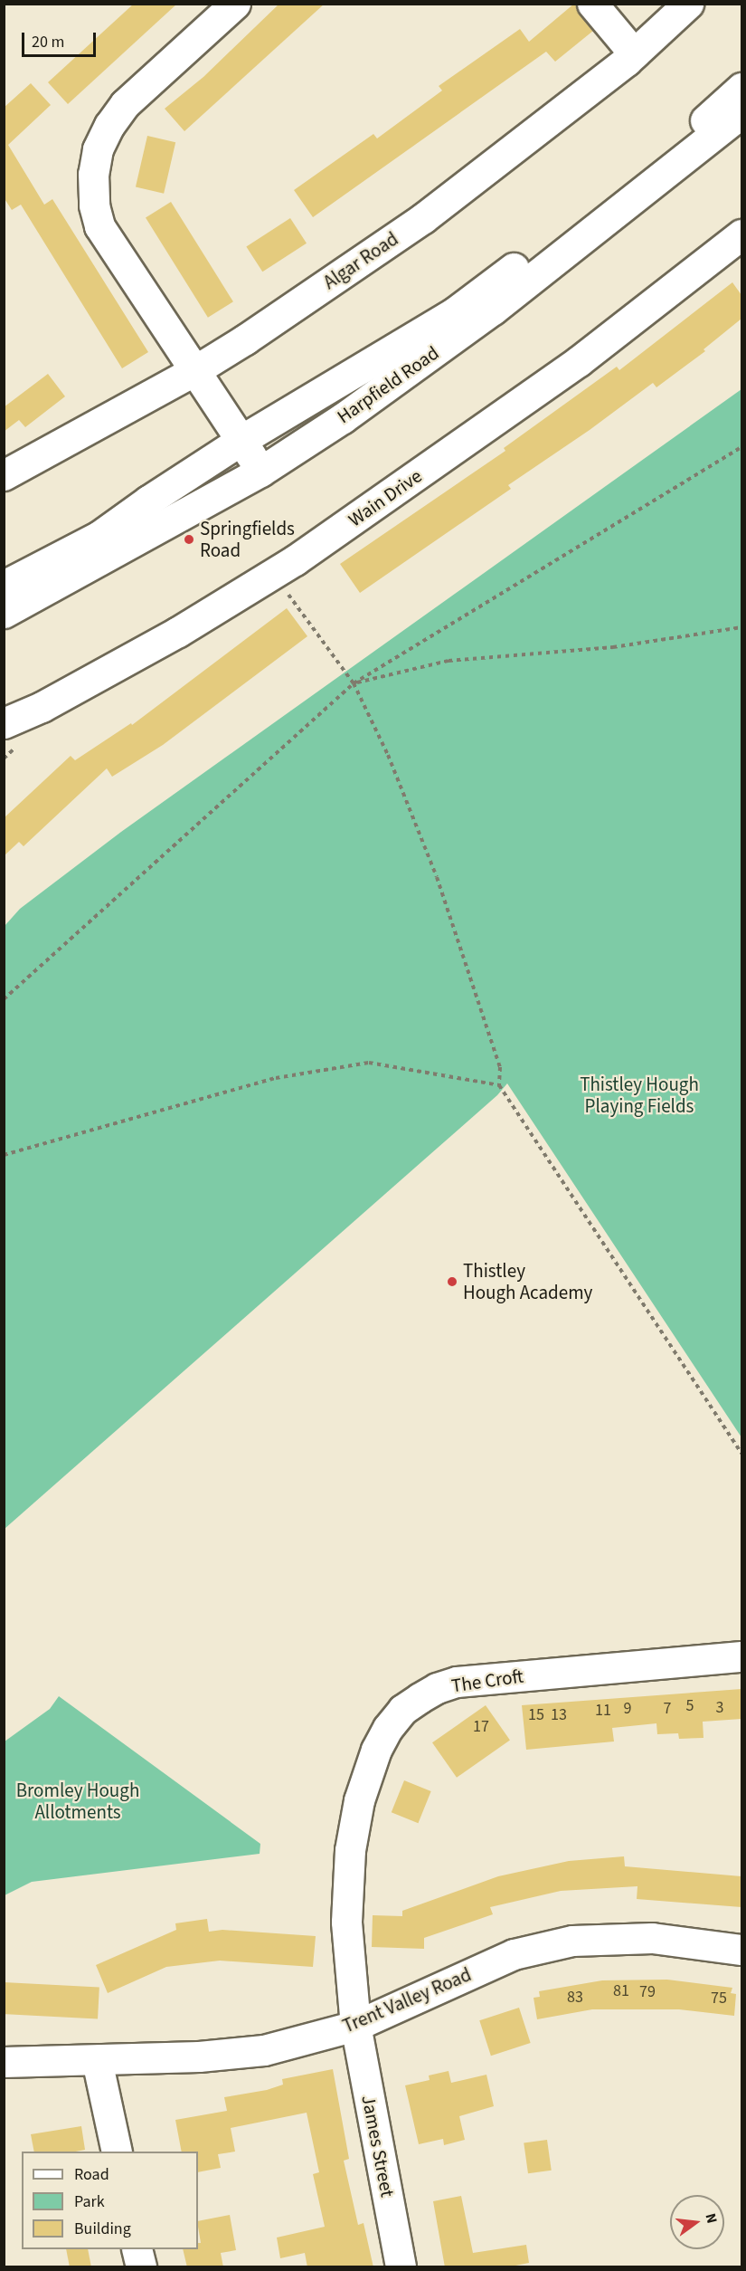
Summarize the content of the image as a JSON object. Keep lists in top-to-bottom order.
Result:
{
  "streets": {
    "street": [
      "Algar Road",
      "Harpfield Road",
      "Wain Drive",
      "The Croft",
      "Trent Valley Road",
      "James Street"
    ]
  },
  "crossings": [
    ["The Croft", "Trent Valley Road"],
    ["The Croft", "James Street"],
    ["Trent Valley Road", "James Street"]
  ],
  "parks": ["Thistley Hough Playing Fields", "Bromley Hough Allotments"],
  "places": ["Springfields Road", "Thistley Hough Academy"],
  "house_numbers": [
    "5",
    "3",
    "9",
    "7",
    "11",
    "15",
    "13",
    "17",
    "81",
    "79",
    "83",
    "75"
  ],
  "legend": ["Road", "Park", "Building"],
  "scale_bar": "20 m",
  "north": "right"
}
